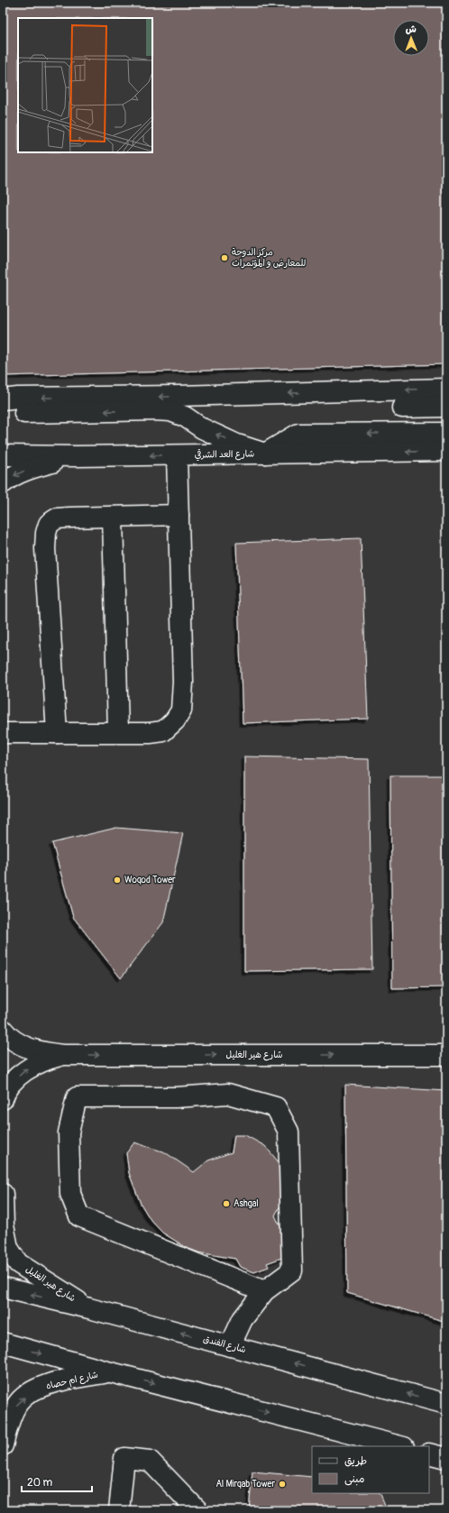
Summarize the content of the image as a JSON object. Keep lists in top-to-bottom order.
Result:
{
  "streets": {
    "street": [
      "شارع العد الشرقي",
      "شارع هير الغليل",
      "شارع الفندق",
      "شارع ام حصاه"
    ]
  },
  "crossings": [
    ["شارع هير الغليل", "شارع الفندق"]
  ],
  "one_way": ["شارع هير الغليل", "شارع ام حصاه"],
  "places": [
    "مركز الدوحة للمعارض و المؤتمرات",
    "Woqod Tower",
    "Ashgal",
    "Al Mirqab Tower"
  ],
  "legend": ["طريق", "مبنى"],
  "scale_bar": "20 m",
  "north": "top"
}
